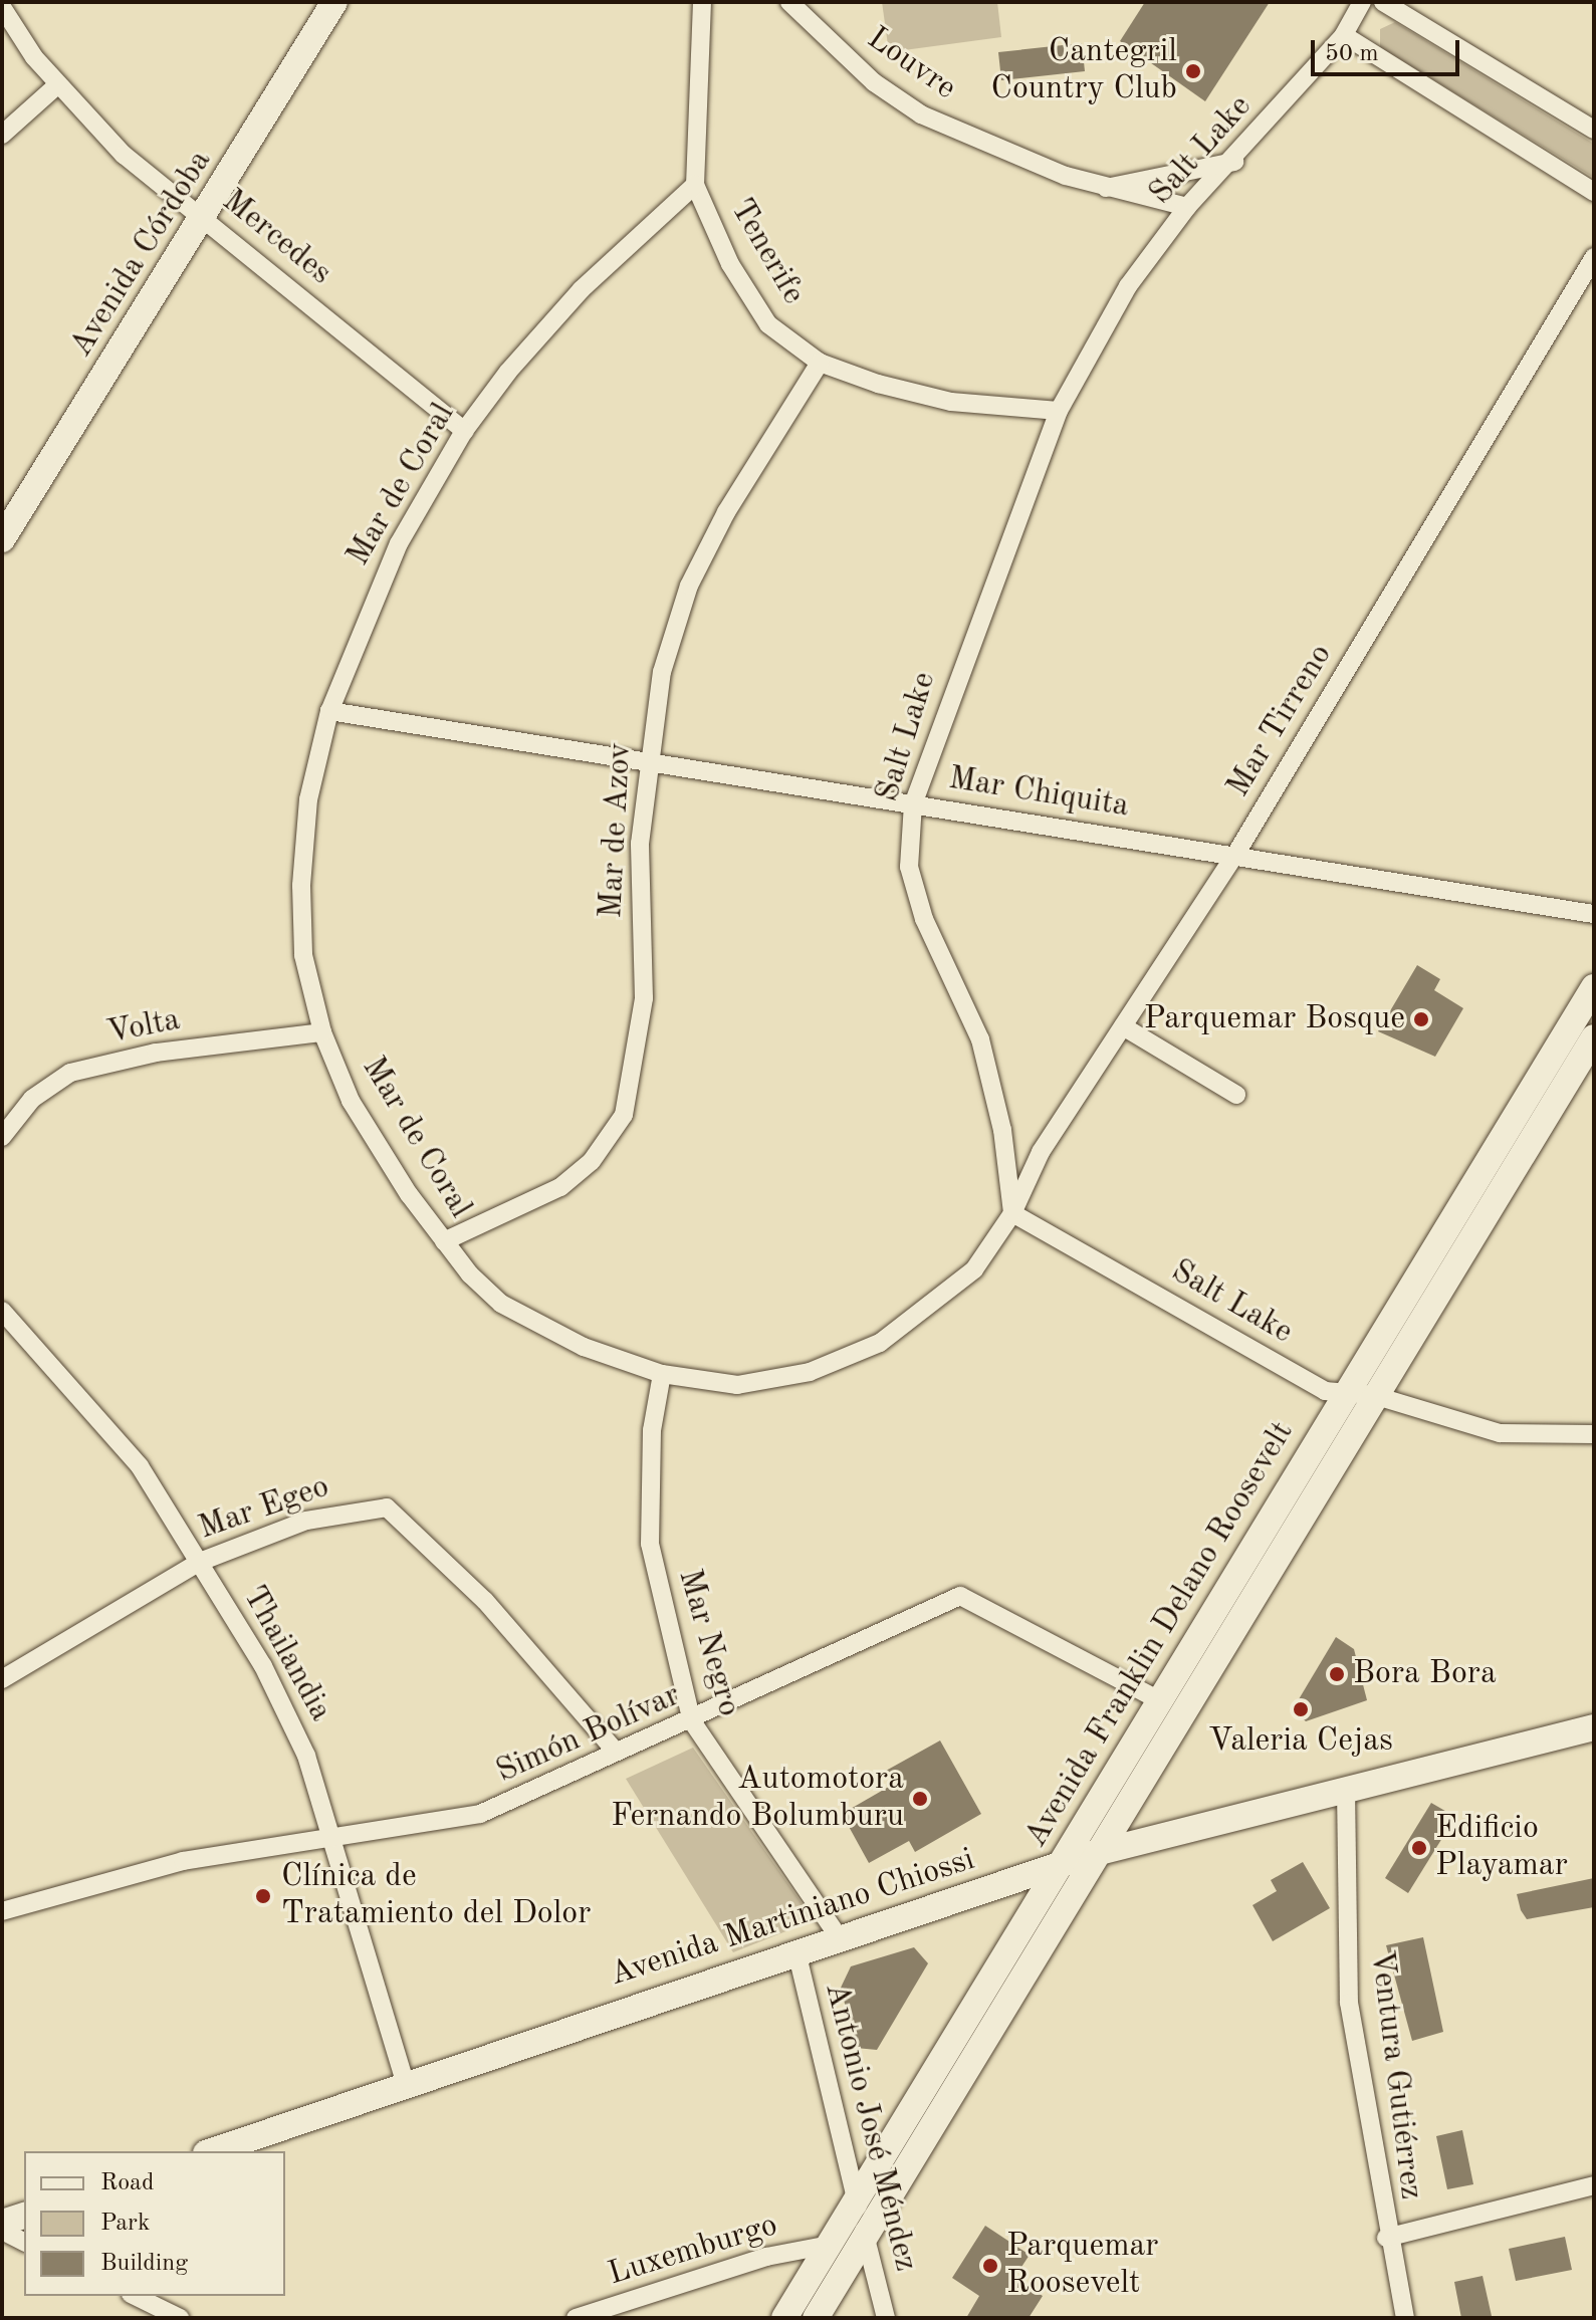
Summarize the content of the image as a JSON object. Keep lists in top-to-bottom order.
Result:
{
  "streets": {
    "main road": ["Avenida Córdoba", "Avenida Franklin Delano Roosevelt", "Avenida Martiniano Chiossi"],
    "street": [
      "Louvre",
      "Salt Lake",
      "Mercedes",
      "Tenerife",
      "Mar de Coral",
      "Mar Tirreno",
      "Mar Chiquita",
      "Mar de Azov",
      "Volta",
      "Mar Egeo",
      "Mar Negro",
      "Thailandia",
      "Simón Bolívar",
      "Ventura Gutiérrez",
      "Antonio José Méndez",
      "Luxemburgo"
    ]
  },
  "crossings": [
    ["Louvre", "Salt Lake"],
    ["Salt Lake", "Tenerife"],
    ["Salt Lake", "Mar de Coral"],
    ["Salt Lake", "Mar Tirreno"],
    ["Salt Lake", "Mar Chiquita"],
    ["Salt Lake", "Avenida Franklin Delano Roosevelt"],
    ["Mercedes", "Avenida Córdoba"],
    ["Mercedes", "Mar de Coral"],
    ["Tenerife", "Mar de Coral"],
    ["Tenerife", "Mar de Azov"],
    ["Mar de Coral", "Mar Tirreno"],
    ["Mar de Coral", "Mar Chiquita"],
    ["Mar de Coral", "Mar de Azov"],
    ["Mar de Coral", "Volta"],
    ["Mar de Coral", "Mar Negro"],
    ["Mar Tirreno", "Mar Chiquita"],
    ["Mar Chiquita", "Mar de Azov"],
    ["Mar Egeo", "Thailandia"],
    ["Mar Egeo", "Simón Bolívar"],
    ["Avenida Franklin Delano Roosevelt", "Simón Bolívar"],
    ["Avenida Franklin Delano Roosevelt", "Avenida Martiniano Chiossi"],
    ["Avenida Franklin Delano Roosevelt", "Antonio José Méndez"],
    ["Avenida Franklin Delano Roosevelt", "Luxemburgo"],
    ["Mar Negro", "Simón Bolívar"],
    ["Mar Negro", "Avenida Martiniano Chiossi"],
    ["Thailandia", "Simón Bolívar"],
    ["Thailandia", "Avenida Martiniano Chiossi"],
    ["Avenida Martiniano Chiossi", "Ventura Gutiérrez"],
    ["Avenida Martiniano Chiossi", "Antonio José Méndez"]
  ],
  "places": [
    "Cantegril Country Club",
    "Parquemar Bosque",
    "Bora Bora",
    "Valeria Cejas",
    "Automotora Fernando Bolumburu",
    "Edificio Playamar",
    "Clínica de Tratamiento del Dolor",
    "Parquemar Roosevelt"
  ],
  "legend": ["Road", "Park", "Building"],
  "scale_bar": "50 m"
}
